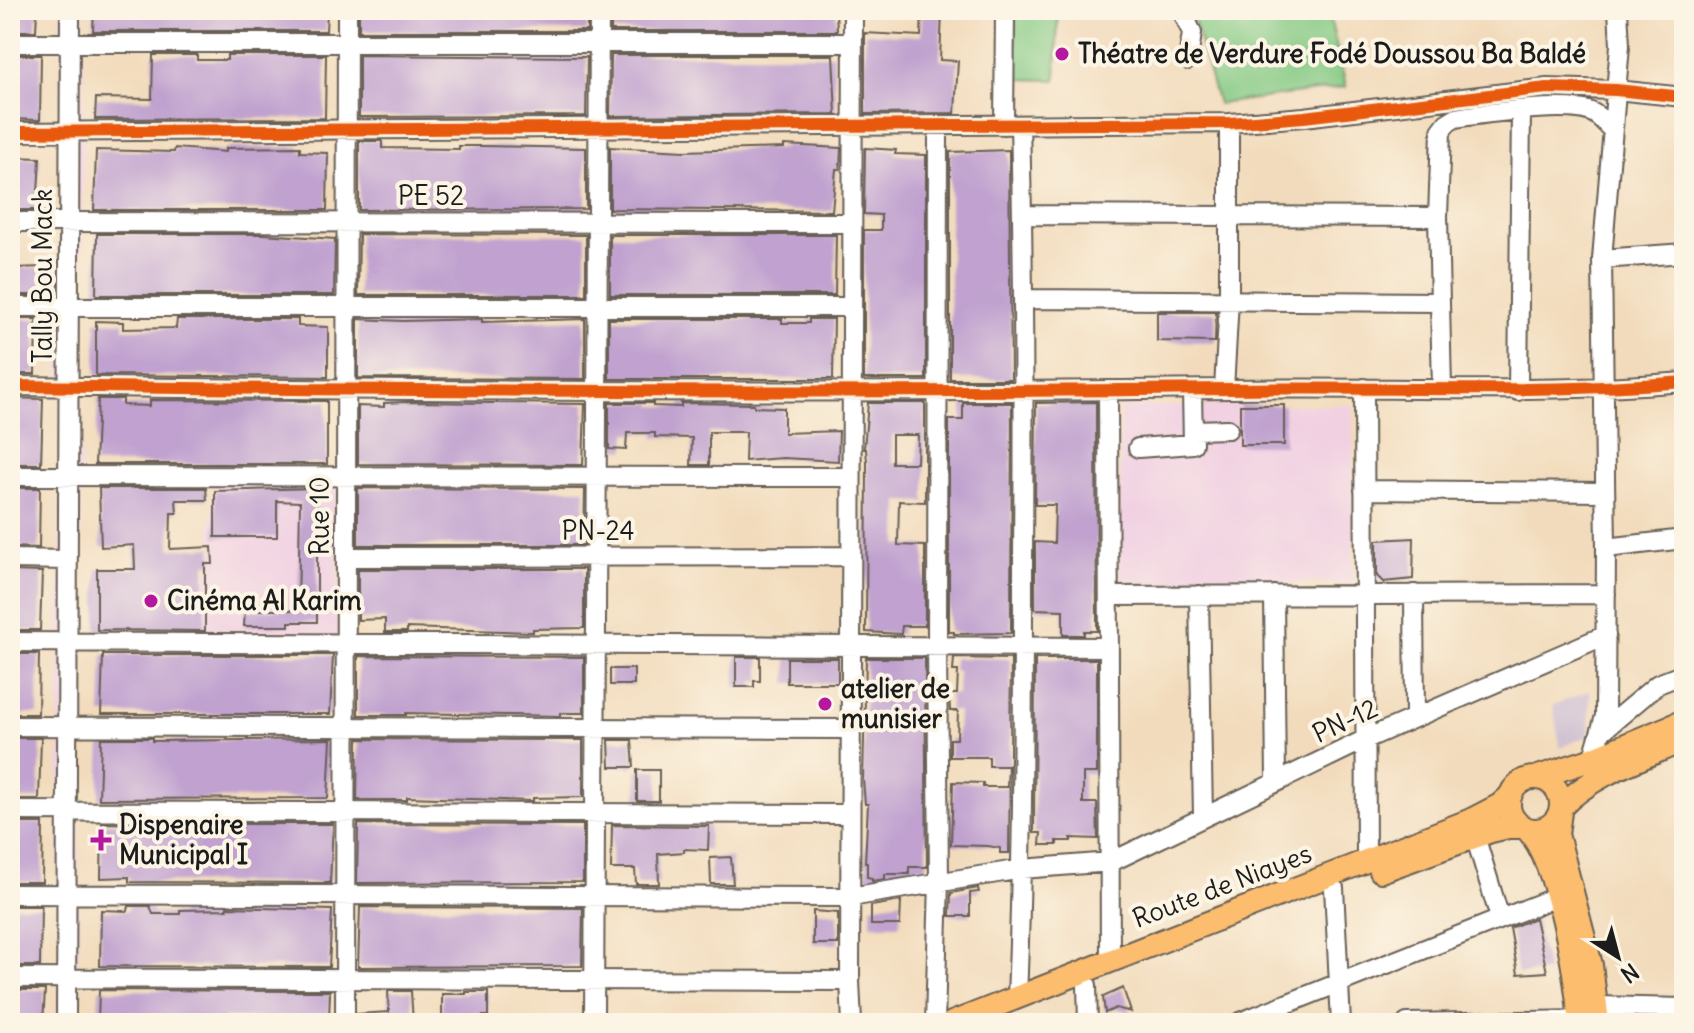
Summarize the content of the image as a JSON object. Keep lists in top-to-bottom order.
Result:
{
  "streets": {
    "main road": ["Route de Niayes"],
    "street": [
      "PE 52",
      "Tally Bou Mack",
      "Rue 10",
      "PN-24",
      "PN-12"
    ]
  },
  "crossings": [
    ["PE 52", "Tally Bou Mack"],
    ["PE 52", "Rue 10"],
    ["Rue 10", "PN-24"]
  ],
  "places": {
    "other": ["Théatre de Verdure Fodé Doussou Ba Baldé", "Cinéma Al Karim", "atelier de munisier"],
    "health": ["Dispenaire Municipal I"]
  },
  "north": "bottom right"
}
